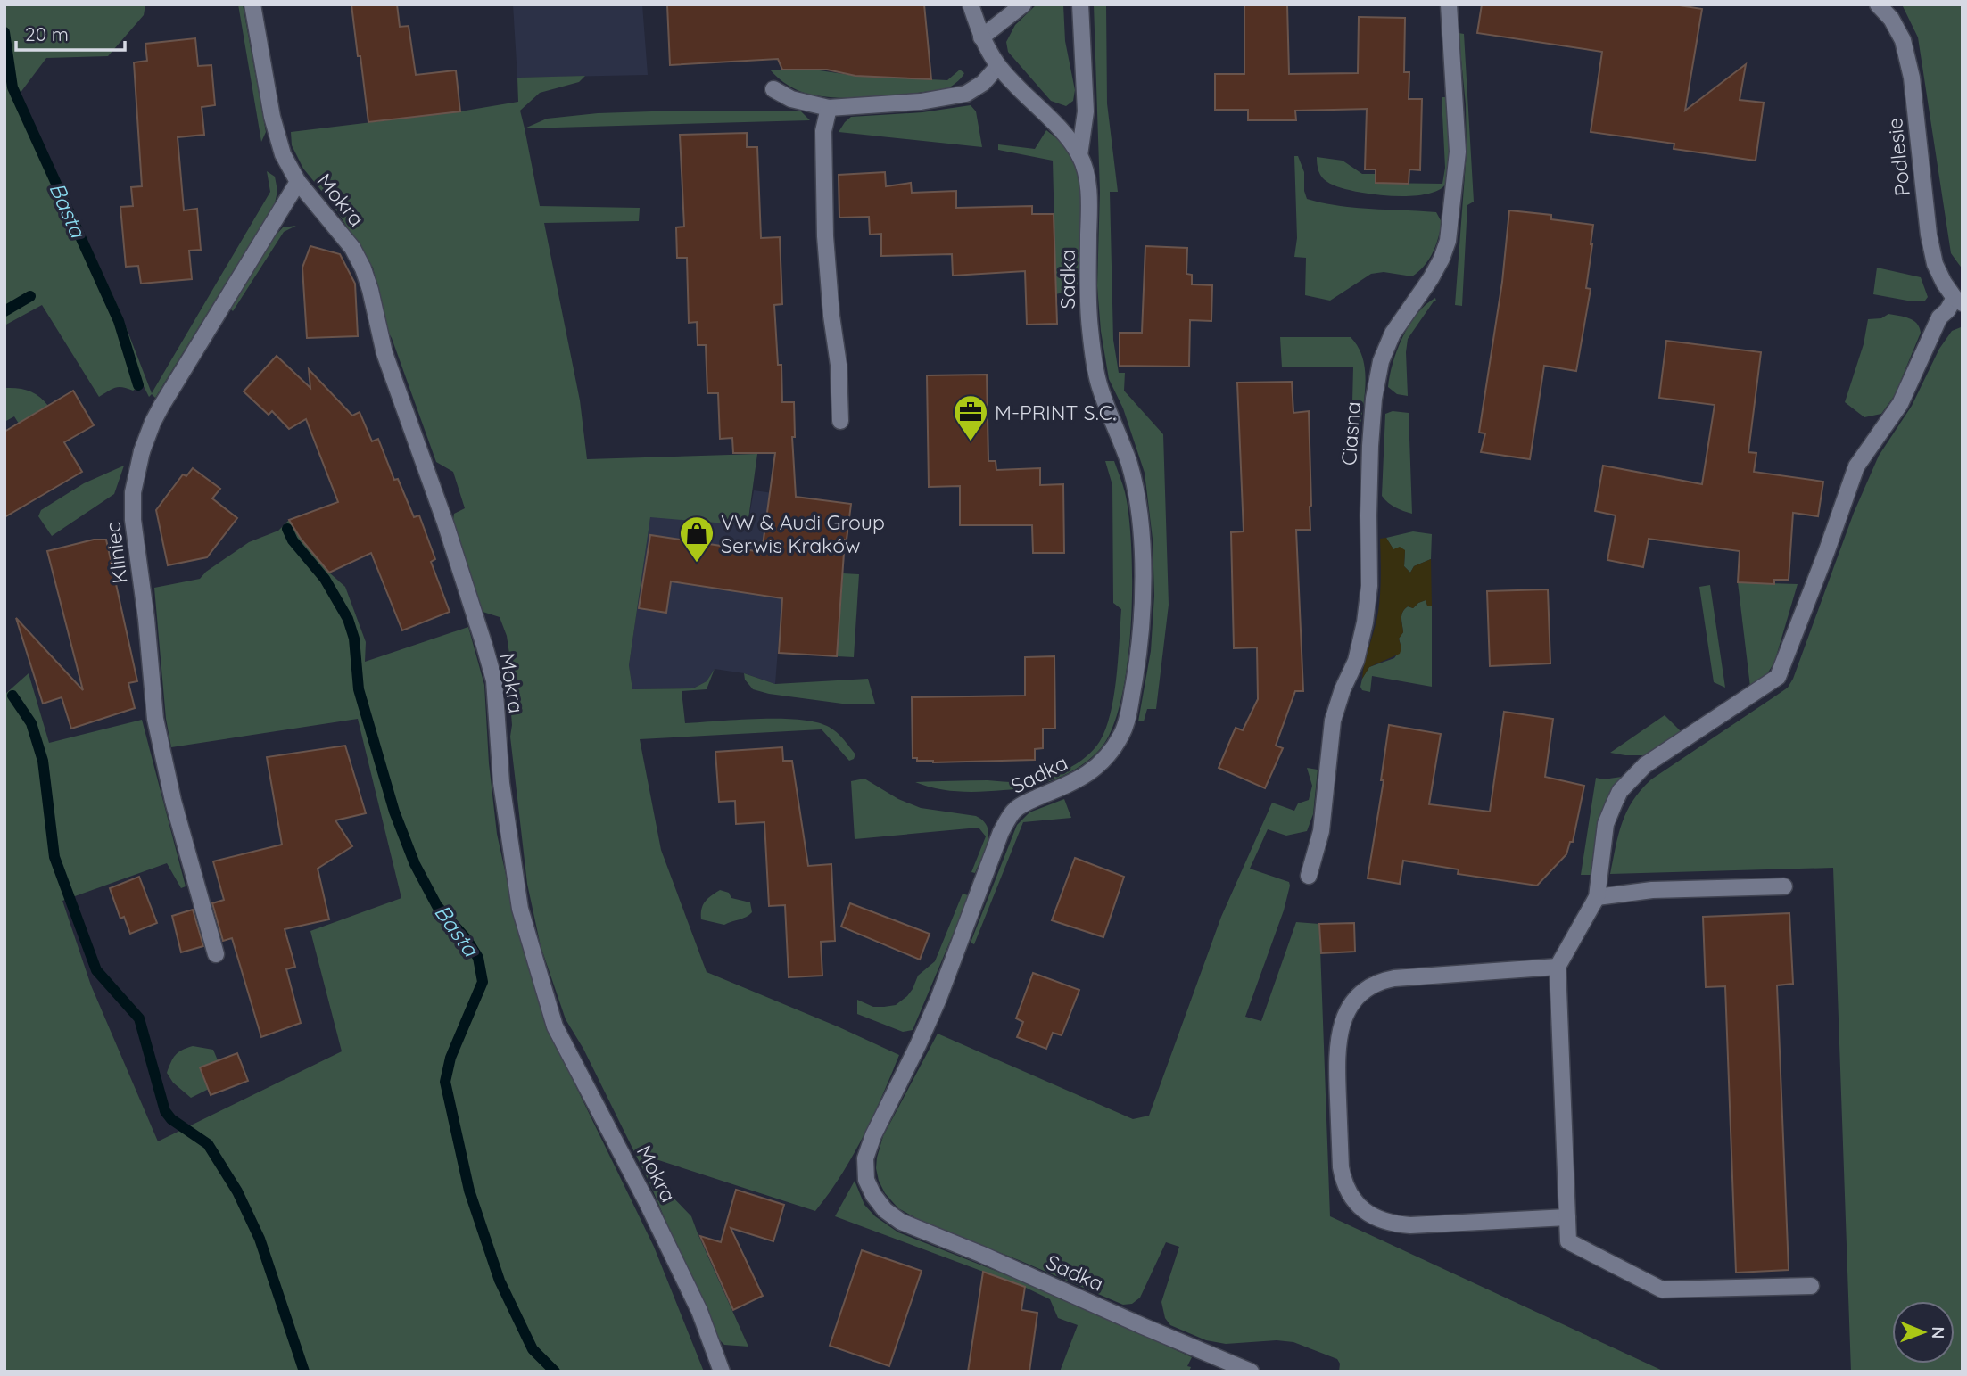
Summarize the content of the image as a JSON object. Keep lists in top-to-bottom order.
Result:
{
  "streets": {
    "street": [
      "Podlesie",
      "Mokra",
      "Sadka",
      "Ciasna",
      "Kliniec"
    ]
  },
  "crossings": [
    ["Mokra", "Kliniec"]
  ],
  "water": ["Basta"],
  "places": {
    "office": ["M-PRINT S.C."],
    "shop": ["VW & Audi Group Serwis Kraków"]
  },
  "scale_bar": "20 m",
  "north": "right"
}
